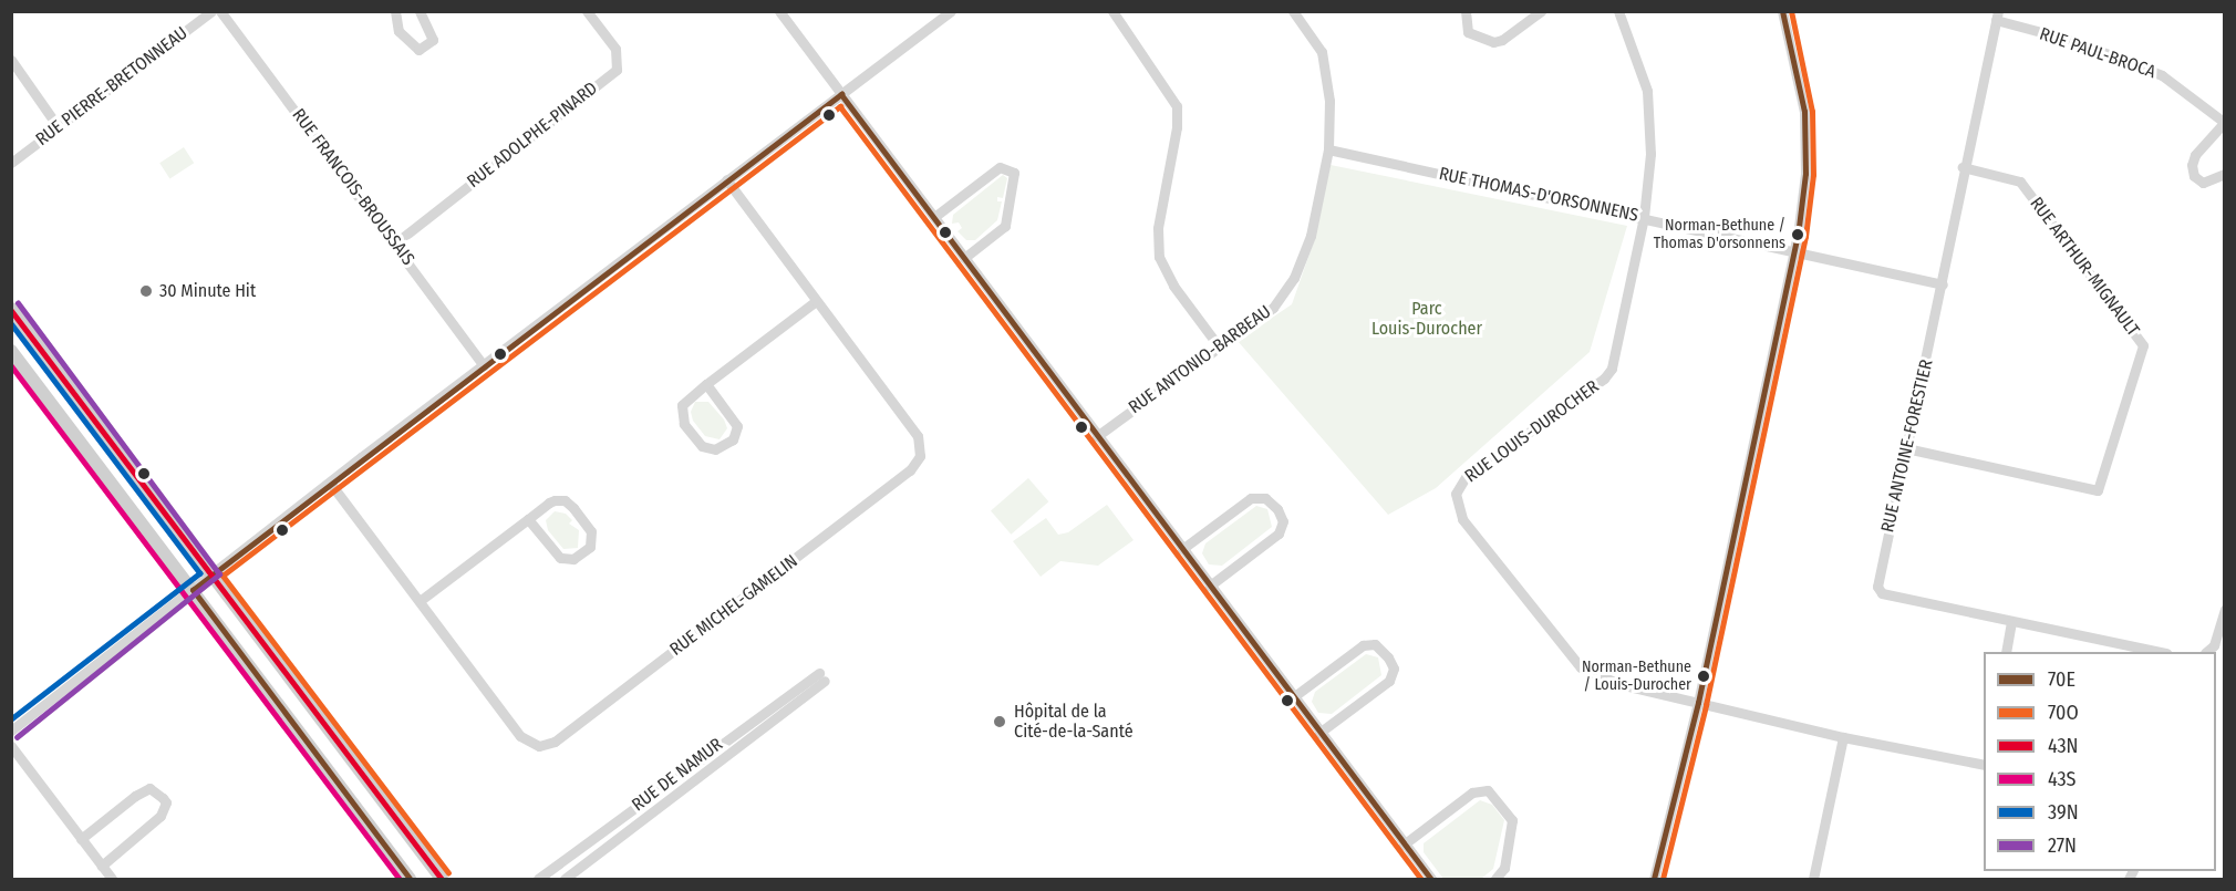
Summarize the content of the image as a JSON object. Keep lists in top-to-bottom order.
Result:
{
  "streets": {
    "street": [
      "RUE PAUL-BROCA",
      "RUE PIERRE-BRETONNEAU",
      "RUE ADOLPHE-PINARD",
      "RUE FRANCOIS-BROUSSAIS",
      "RUE THOMAS-D'ORSONNENS",
      "RUE ARTHUR-MIGNAULT",
      "RUE ANTONIO-BARBEAU",
      "RUE LOUIS-DUROCHER",
      "RUE ANTOINE-FORESTIER",
      "RUE MICHEL-GAMELIN",
      "RUE DE NAMUR"
    ]
  },
  "crossings": [
    ["RUE PAUL-BROCA", "RUE ANTOINE-FORESTIER"],
    ["RUE ADOLPHE-PINARD", "RUE FRANCOIS-BROUSSAIS"],
    ["RUE THOMAS-D'ORSONNENS", "RUE ANTONIO-BARBEAU"],
    ["RUE THOMAS-D'ORSONNENS", "RUE LOUIS-DUROCHER"],
    ["RUE THOMAS-D'ORSONNENS", "RUE ANTOINE-FORESTIER"],
    ["RUE ARTHUR-MIGNAULT", "RUE ANTOINE-FORESTIER"]
  ],
  "parks": ["Parc Louis-Durocher"],
  "places": [
    "Norman-Bethune / Thomas D'orsonnens",
    "30 Minute Hit",
    "Norman-Bethune / Louis-Durocher",
    "Hôpital de la Cité-de-la-Santé"
  ],
  "lines": [
    "transit line 70E",
    "transit line 70O",
    "transit line 27N",
    "transit line 43N",
    "transit line 39N",
    "transit line 43S"
  ],
  "legend": [
    "70E",
    "70O",
    "43N",
    "43S",
    "39N",
    "27N"
  ]
}
